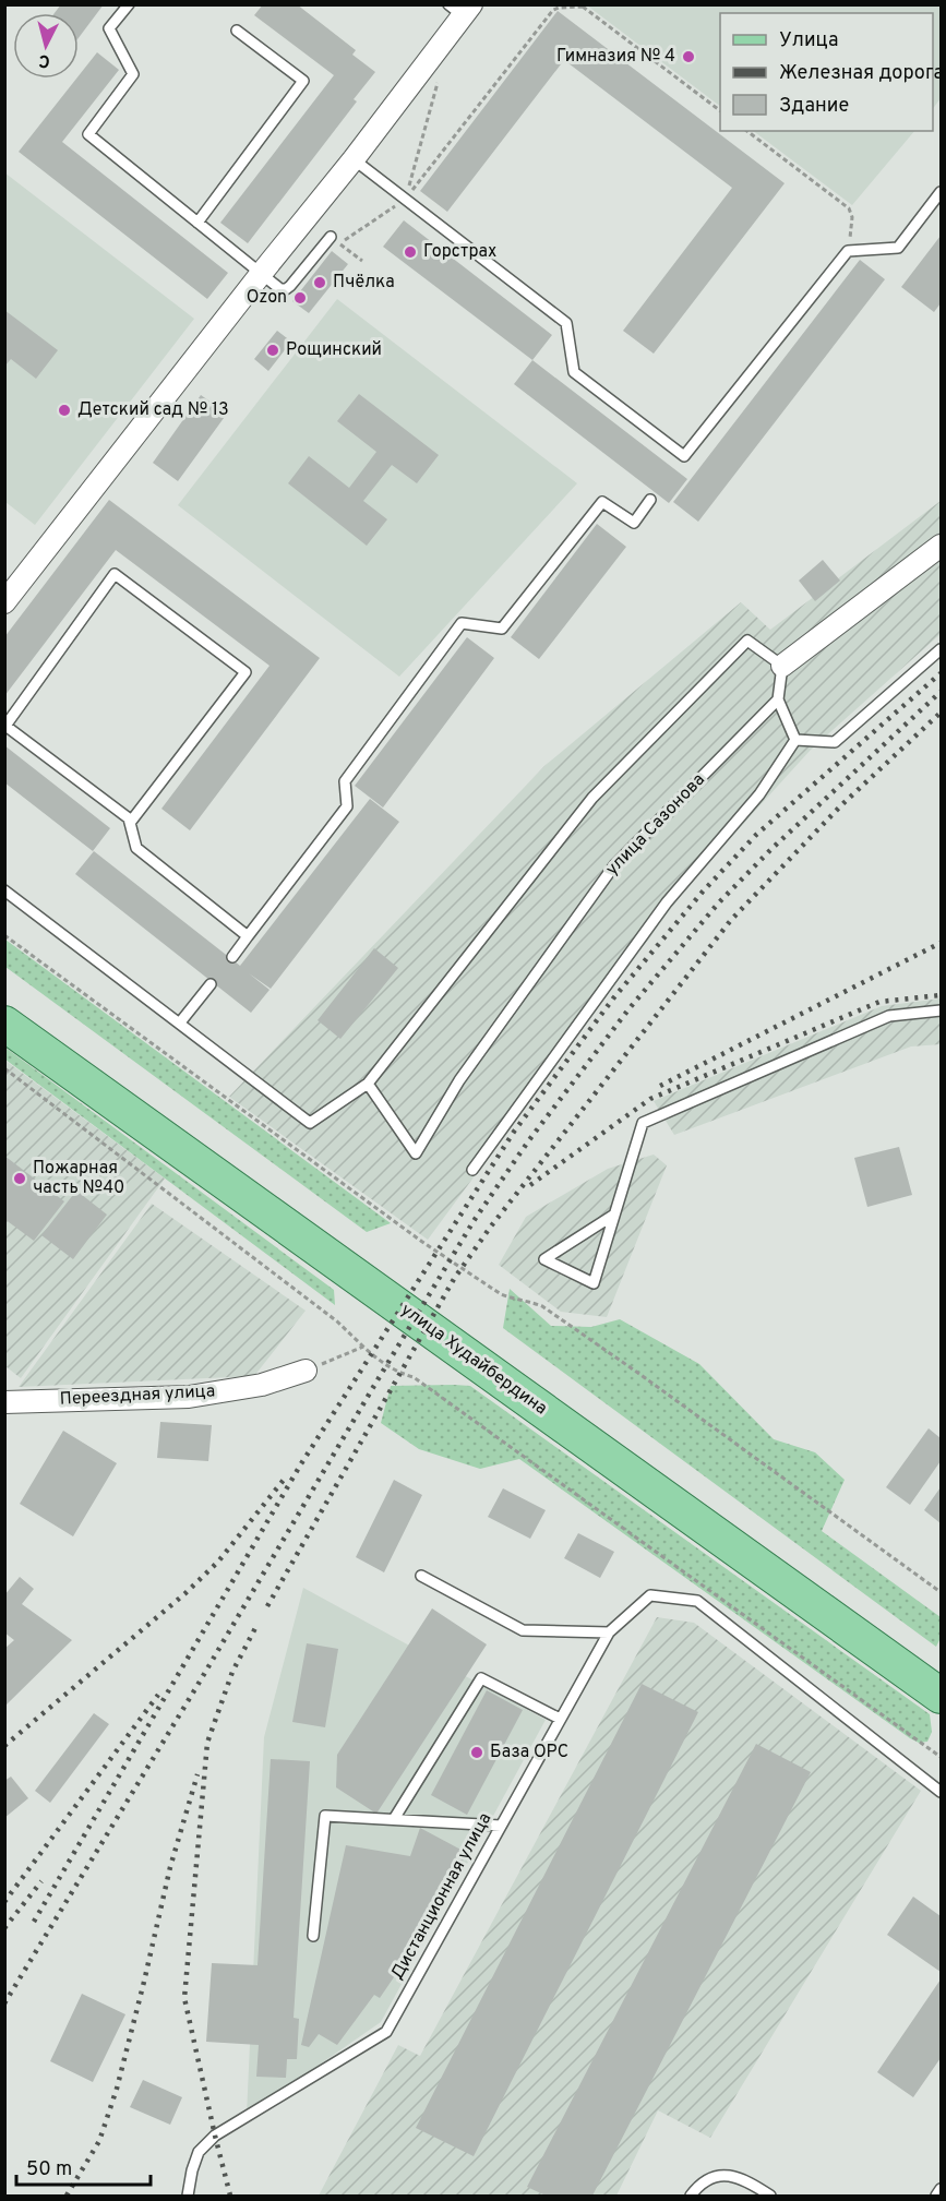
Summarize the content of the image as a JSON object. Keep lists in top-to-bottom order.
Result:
{
  "streets": {
    "main road": ["улица Худайбердина"],
    "street": ["Переездная улица"],
    "lane": ["улица Сазонова", "Дистанционная улица"]
  },
  "places": [
    "Гимназия № 4",
    "Горстрах",
    "Пчёлка",
    "Ozon",
    "Рощинский",
    "Детский сад № 13",
    "Пожарная часть №40",
    "База ОРС"
  ],
  "legend": ["Улица", "Железная дорога", "Здание"],
  "scale_bar": "50 m",
  "north": "bottom"
}
